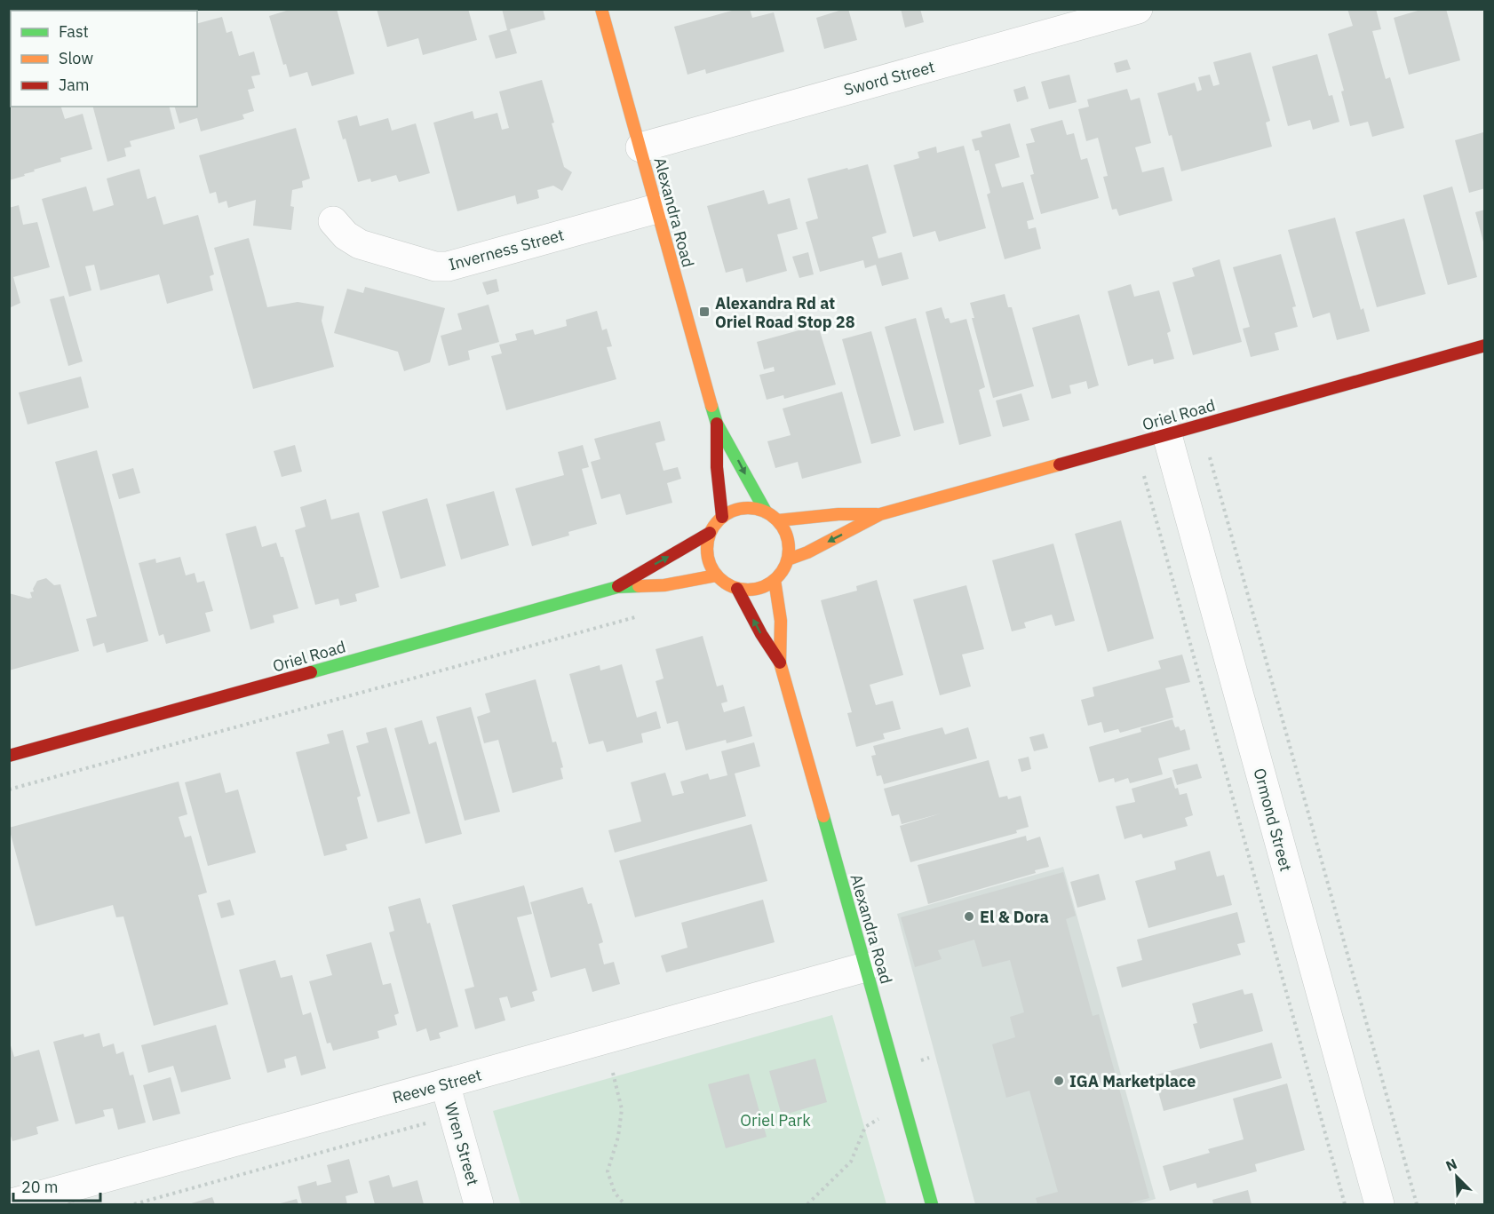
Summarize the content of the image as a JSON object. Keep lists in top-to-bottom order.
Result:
{
  "streets": {
    "street": [
      "Sword Street",
      "Alexandra Road",
      "Inverness Street",
      "Oriel Road",
      "Ormond Street",
      "Reeve Street",
      "Wren Street"
    ]
  },
  "crossings": [
    ["Sword Street", "Alexandra Road"],
    ["Alexandra Road", "Inverness Street"],
    ["Alexandra Road", "Oriel Road"],
    ["Alexandra Road", "Reeve Street"],
    ["Oriel Road", "Ormond Street"],
    ["Reeve Street", "Wren Street"]
  ],
  "parks": ["Oriel Park"],
  "places": {
    "transit": ["Alexandra Rd at Oriel Road Stop 28"],
    "other": ["El & Dora", "IGA Marketplace"]
  },
  "legend": ["Fast", "Slow", "Jam"],
  "scale_bar": "20 m",
  "north": "top left"
}
